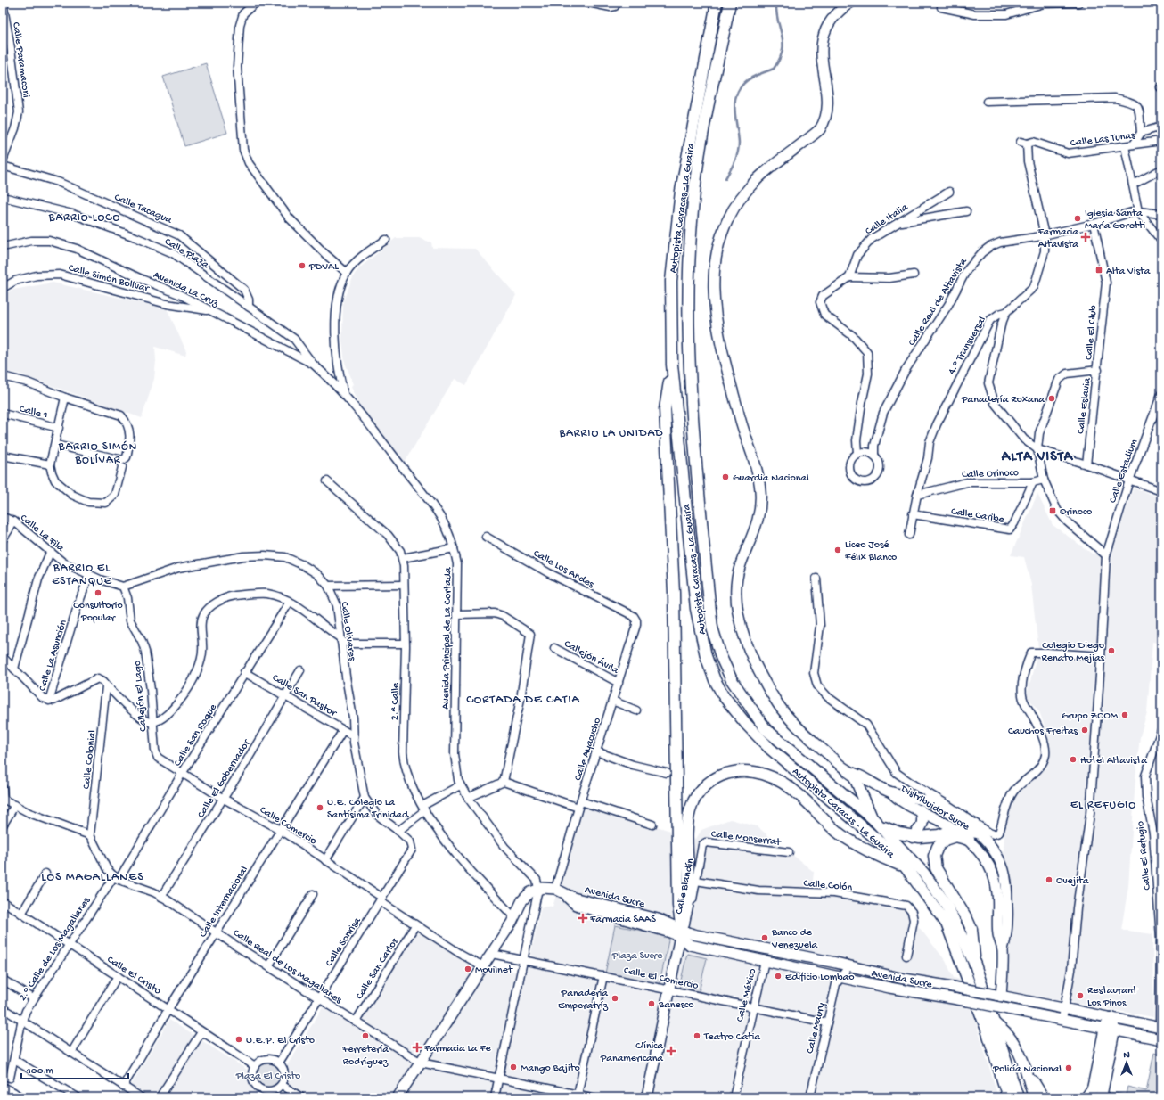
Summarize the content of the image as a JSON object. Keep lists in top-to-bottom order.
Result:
{
  "streets": {
    "highway": ["Autopista Caracas - La Guaira"],
    "main road": ["Distribuidor Sucre", "Avenida Sucre"],
    "street": [
      "Calle Paramaconi",
      "Calle Las Tunas",
      "Calle Tacagua",
      "Calle Italia",
      "Calle Plaza",
      "Calle Simón Bolívar",
      "Avenida La Cruz",
      "Calle Real de Altavista",
      "Calle El Club",
      "4.° Transversal",
      "Calle Eslavia",
      "Calle 1",
      "Calle Estadium",
      "Calle Orinoco",
      "Calle Caribe",
      "Calle La Fila",
      "Calle Los Andes",
      "Calle Olivares",
      "Avenida Principal de La Cortada",
      "Calle La Asunción",
      "Callejón Ávila",
      "Calle San Pastor",
      "Callejón El Lago",
      "2.ª Calle",
      "Calle San Roque",
      "Calle Ayacucho",
      "Calle Colonial",
      "Calle El Gobernador",
      "Calle Comercio",
      "Calle Monserrat",
      "Calle El Refugio",
      "Calle Colón",
      "Calle Blandín",
      "Calle Internacional",
      "Calle Sonrisa",
      "2.° Calle de Los Magallanes",
      "Calle Real de Los Magallanes",
      "Calle San Carlos",
      "Calle El Cristo",
      "Calle El Comercio",
      "Calle México",
      "Calle Maury"
    ]
  },
  "crossings": [
    ["Calle Las Tunas", "4.° Transversal"],
    ["Calle Tacagua", "Calle Plaza"],
    ["Calle Plaza", "Avenida La Cruz"],
    ["Calle Simón Bolívar", "Avenida La Cruz"],
    ["Avenida La Cruz", "Avenida Principal de La Cortada"],
    ["Calle Real de Altavista", "Calle El Club"],
    ["Calle Real de Altavista", "4.° Transversal"],
    ["Calle El Club", "Calle Eslavia"],
    ["Calle El Club", "Calle Estadium"],
    ["Calle El Club", "Calle Orinoco"],
    ["4.° Transversal", "Calle Orinoco"],
    ["4.° Transversal", "Calle Caribe"],
    ["Calle Estadium", "Avenida Sucre"],
    ["Calle Orinoco", "Calle Caribe"],
    ["Calle La Fila", "Calle La Asunción"],
    ["Calle Los Andes", "Calle Ayacucho"],
    ["Calle Olivares", "Calle San Pastor"],
    ["Calle Olivares", "Callejón El Lago"],
    ["Calle Olivares", "Calle Sonrisa"],
    ["Avenida Principal de La Cortada", "Avenida Sucre"],
    ["Callejón Ávila", "Calle Ayacucho"],
    ["Calle San Pastor", "Calle San Roque"],
    ["Calle San Pastor", "Calle El Gobernador"],
    ["Calle San Pastor", "Calle Internacional"],
    ["Callejón El Lago", "Calle San Roque"],
    ["Callejón El Lago", "Calle Comercio"],
    ["Calle San Roque", "Calle Comercio"],
    ["Calle San Roque", "2.° Calle de Los Magallanes"],
    ["Calle San Roque", "Calle Real de Los Magallanes"],
    ["Calle Ayacucho", "Avenida Sucre"],
    ["Calle El Gobernador", "Calle Comercio"],
    ["Calle El Gobernador", "Calle Real de Los Magallanes"],
    ["Distribuidor Sucre", "Avenida Sucre"],
    ["Calle Comercio", "Calle Internacional"],
    ["Calle Comercio", "Calle Sonrisa"],
    ["Calle Comercio", "Calle San Carlos"],
    ["Calle Monserrat", "Calle Blandín"],
    ["Calle El Refugio", "Avenida Sucre"],
    ["Calle Colón", "Calle Blandín"],
    ["Calle Blandín", "Avenida Sucre"],
    ["Avenida Sucre", "Calle México"],
    ["Avenida Sucre", "Calle Maury"],
    ["Calle Internacional", "Calle Real de Los Magallanes"],
    ["Calle Internacional", "Calle El Cristo"],
    ["Calle Sonrisa", "Calle Real de Los Magallanes"],
    ["Calle Sonrisa", "Calle El Cristo"],
    ["2.° Calle de Los Magallanes", "Calle Real de Los Magallanes"],
    ["2.° Calle de Los Magallanes", "Calle El Cristo"],
    ["Calle Real de Los Magallanes", "Calle San Carlos"],
    ["Calle El Comercio", "Calle México"],
    ["Calle El Comercio", "Calle Maury"]
  ],
  "districts": [
    "BARRIO LOCO",
    "BARRIO LA UNIDAD",
    "BARRIO SIMÓN BOLÍVAR",
    "ALTA VISTA",
    "BARRIO EL ESTANQUE",
    "CORTADA DE CATIA",
    "EL REFUGIO",
    "LOS MAGALLANES"
  ],
  "parks": ["Plaza Sucre", "Plaza El Cristo"],
  "places": {
    "other": [
      "Iglesia Santa María Goretti",
      "PDVAL",
      "Panadería Roxana",
      "Guardia Nacional",
      "Liceo José Félix Blanco",
      "Consultorio Popular",
      "Colegio Diego Renato Mejias",
      "Grupo ZOOM",
      "Cauchos Freitas",
      "Hotel Altavista",
      "U.E. Colegio La Santísima Trinidad",
      "Ovejita",
      "Banco de Venezuela",
      "Movilnet",
      "Edificio Lombao",
      "Restaurant Los Pinos",
      "Panadería Emperatríz",
      "Banesco",
      "Ferretería Rodríguez",
      "Teatro Catia",
      "U.E.P. El Cristo",
      "Mango Bajito",
      "Policía Nacional"
    ],
    "health": [
      "Farmacia Altavista",
      "Farmacia SAAS",
      "Farmacia La Fe",
      "Clínica Panamericana"
    ],
    "transit": ["Alta Vista", "Orinoco"]
  },
  "scale_bar": "100 m",
  "north": "top"
}
